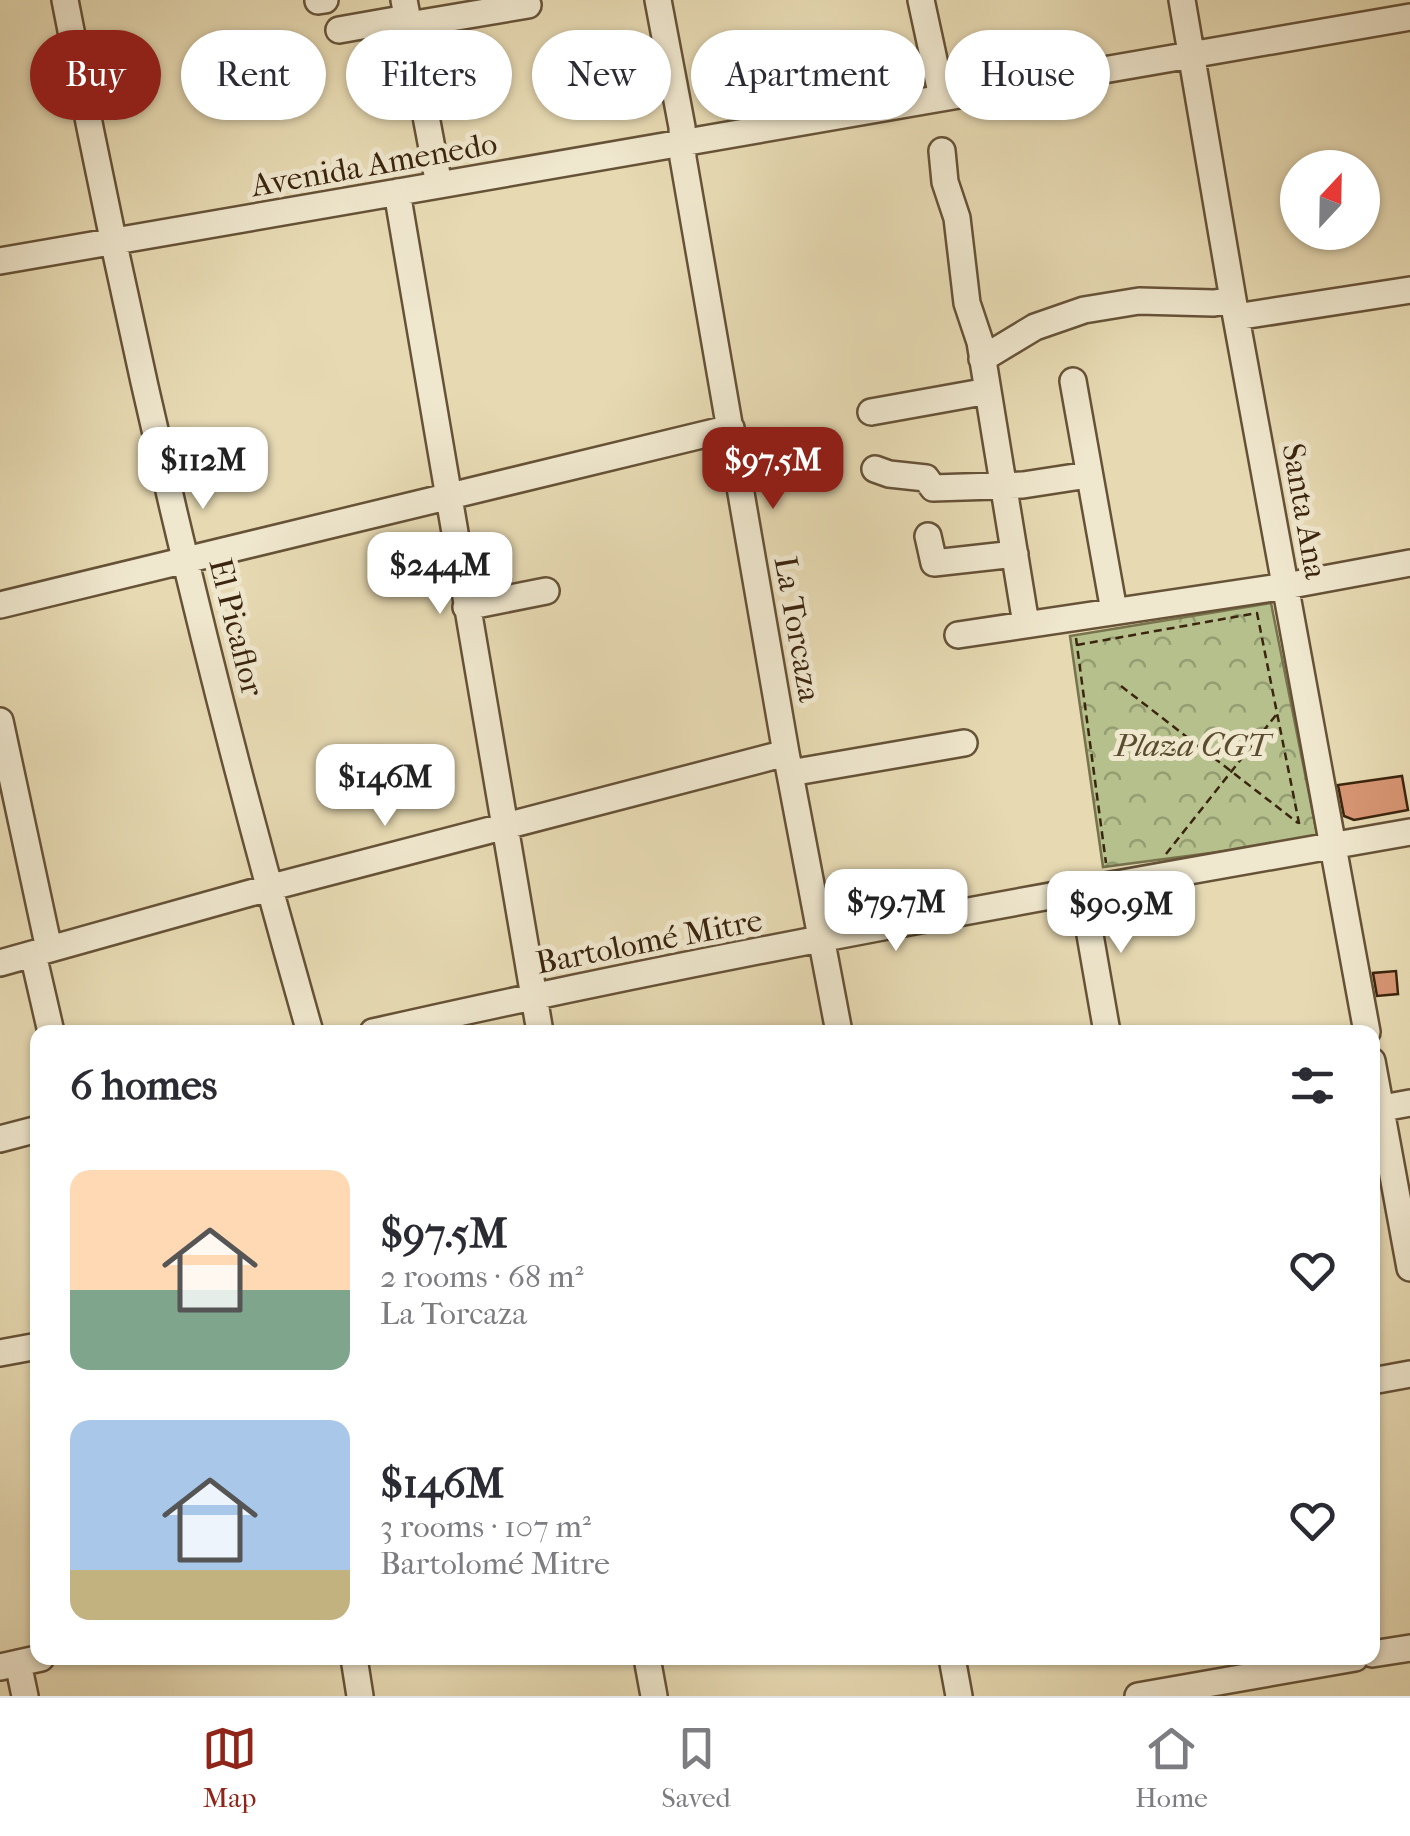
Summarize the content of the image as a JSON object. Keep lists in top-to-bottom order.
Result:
{
  "streets": {
    "street": [
      "Avenida Amenedo",
      "Santa Ana",
      "El Picaflor",
      "La Torcaza",
      "Bartolomé Mitre"
    ]
  },
  "crossings": [
    ["Avenida Amenedo", "Santa Ana"],
    ["Avenida Amenedo", "El Picaflor"],
    ["Avenida Amenedo", "La Torcaza"],
    ["Santa Ana", "Bartolomé Mitre"],
    ["La Torcaza", "Bartolomé Mitre"]
  ],
  "parks": ["Plaza CGT"],
  "north": "top",
  "page": {
    "chip": [
      "Buy",
      "Rent",
      "Filters",
      "New",
      "Apartment",
      "House"
    ],
    "price": [
      "$112M",
      "$97.5M",
      "$244M",
      "$146M",
      "$79.7M",
      "$90.9M"
    ],
    "heading": "6 homes",
    "list": [
      {
        "name": "$97.5M",
        "note": "2 rooms · 68 m² · La Torcaza"
      },
      {
        "name": "$146M",
        "note": "3 rooms · 107 m² · Bartolomé Mitre"
      }
    ],
    "tabs": ["Map", "Saved", "Home"]
  }
}
